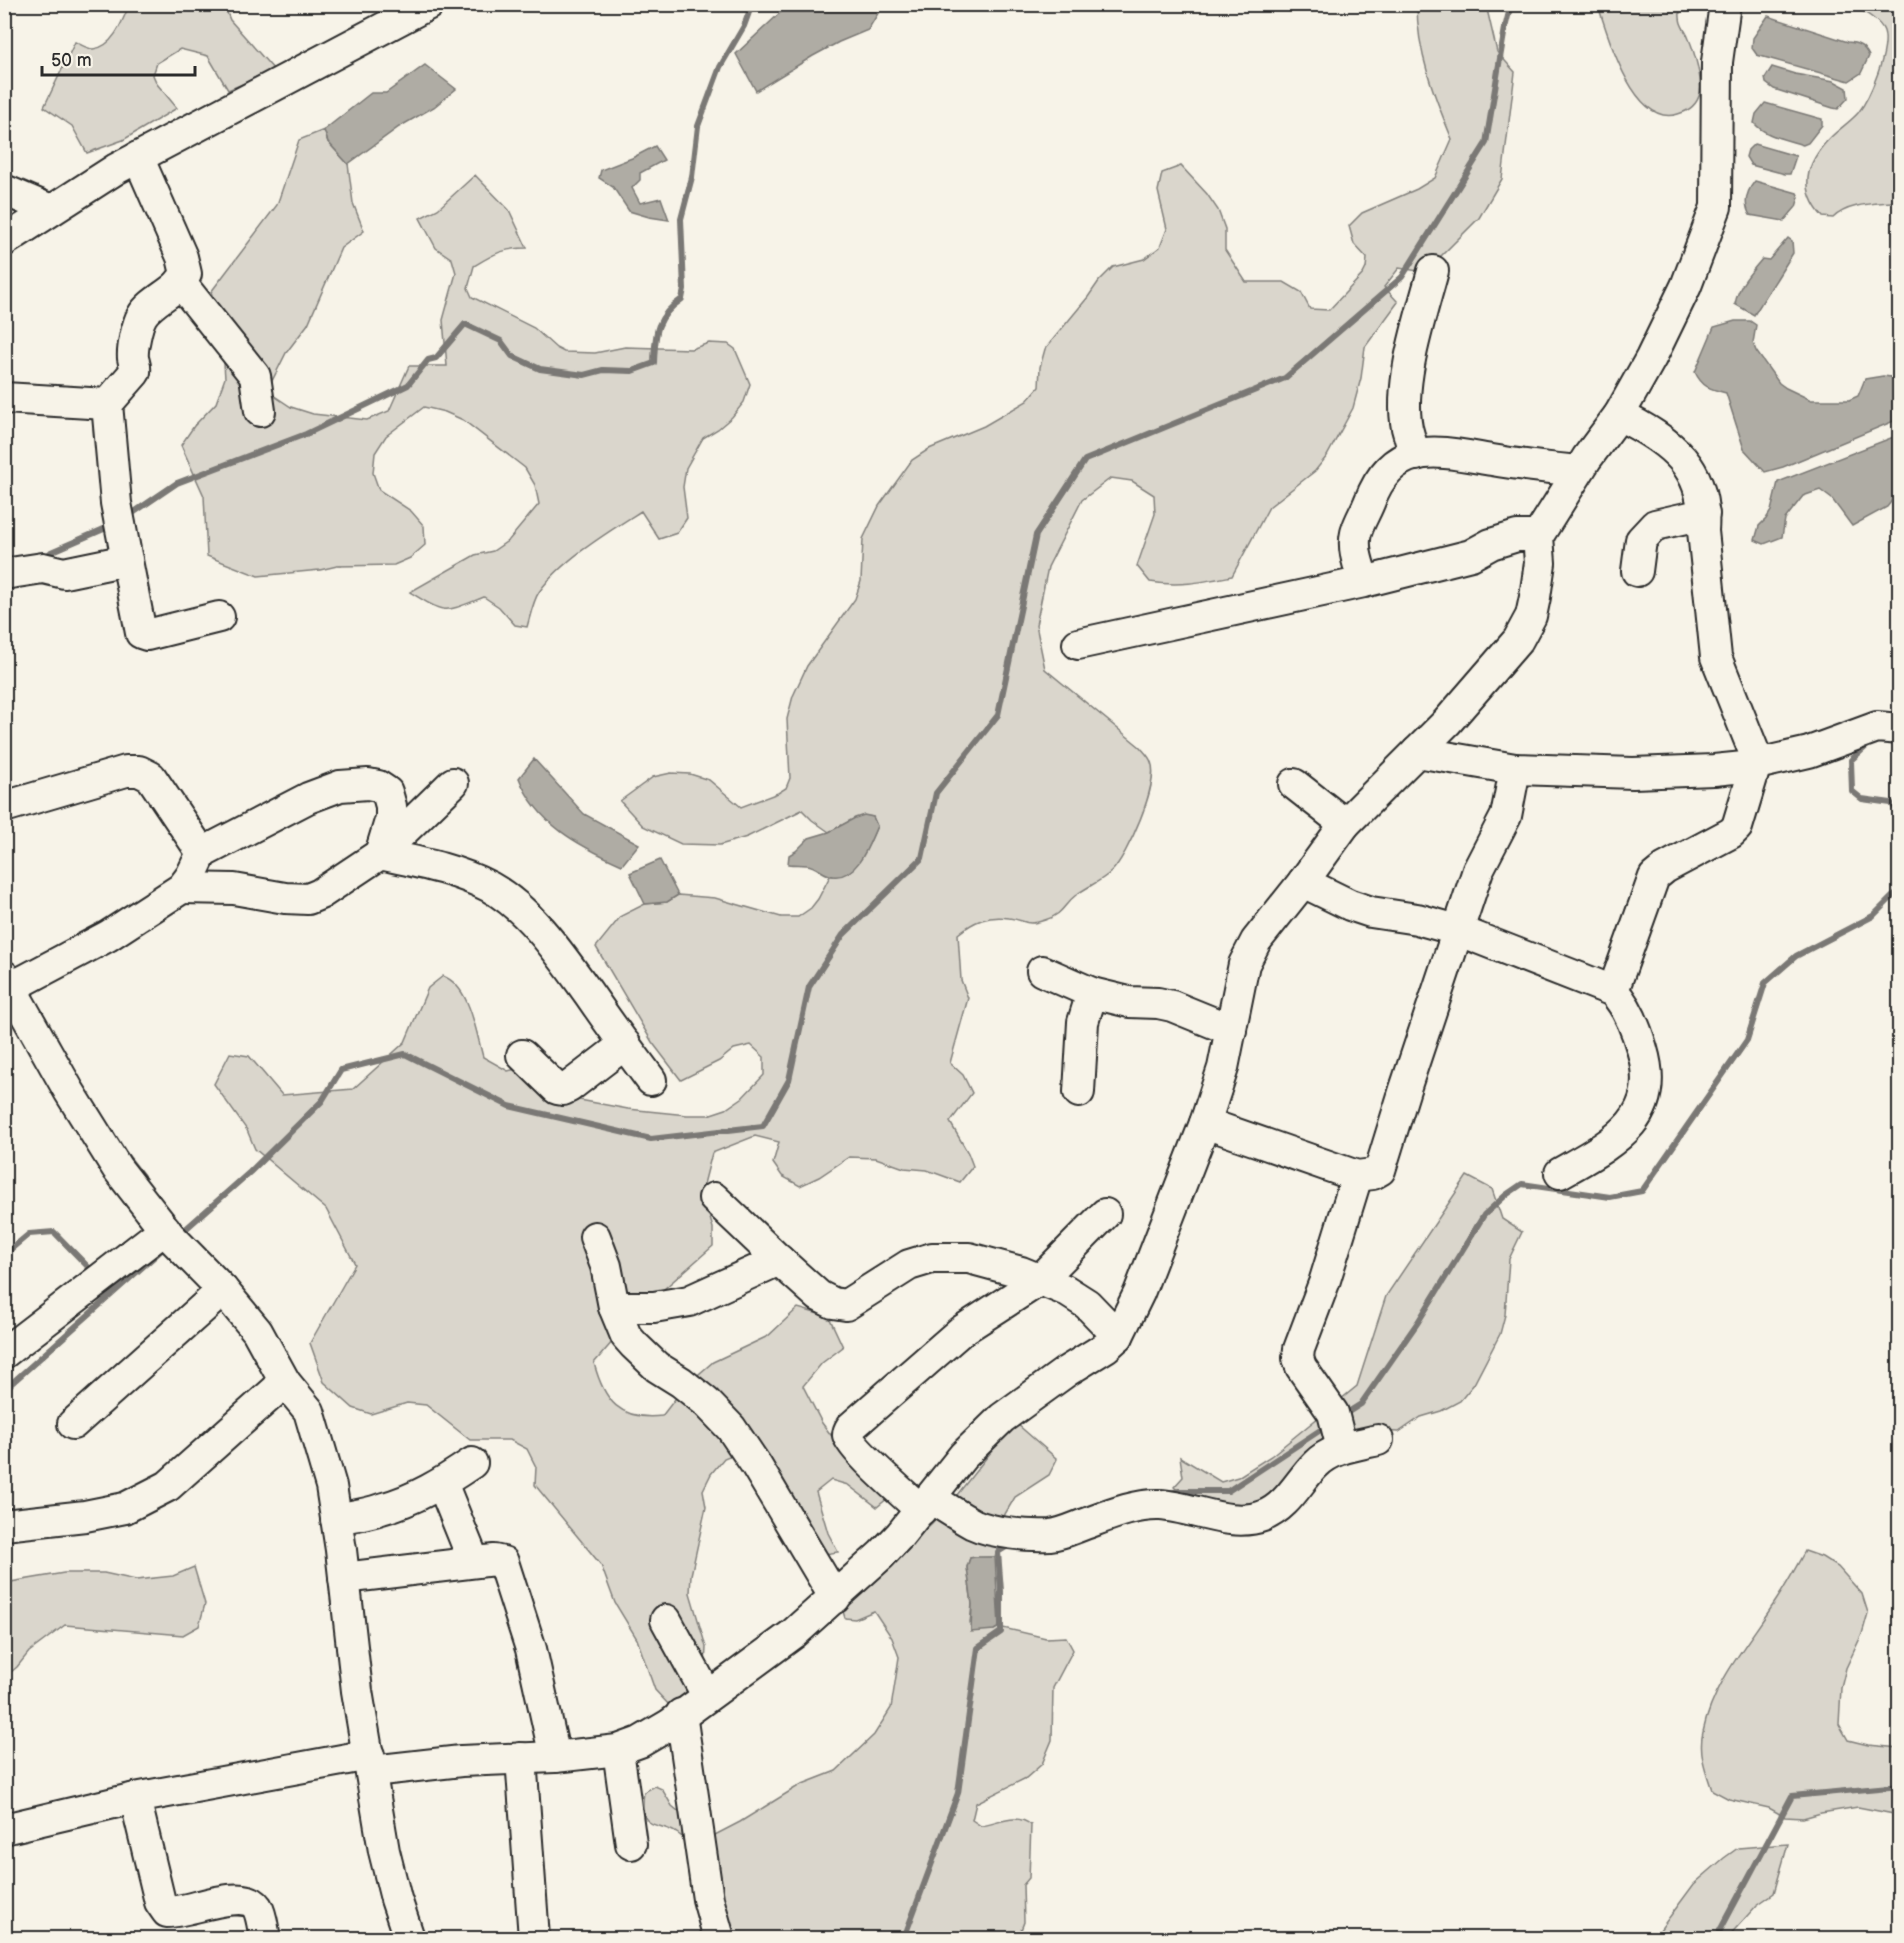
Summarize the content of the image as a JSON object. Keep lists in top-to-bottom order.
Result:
{
  "scale_bar": "50 m"
}
